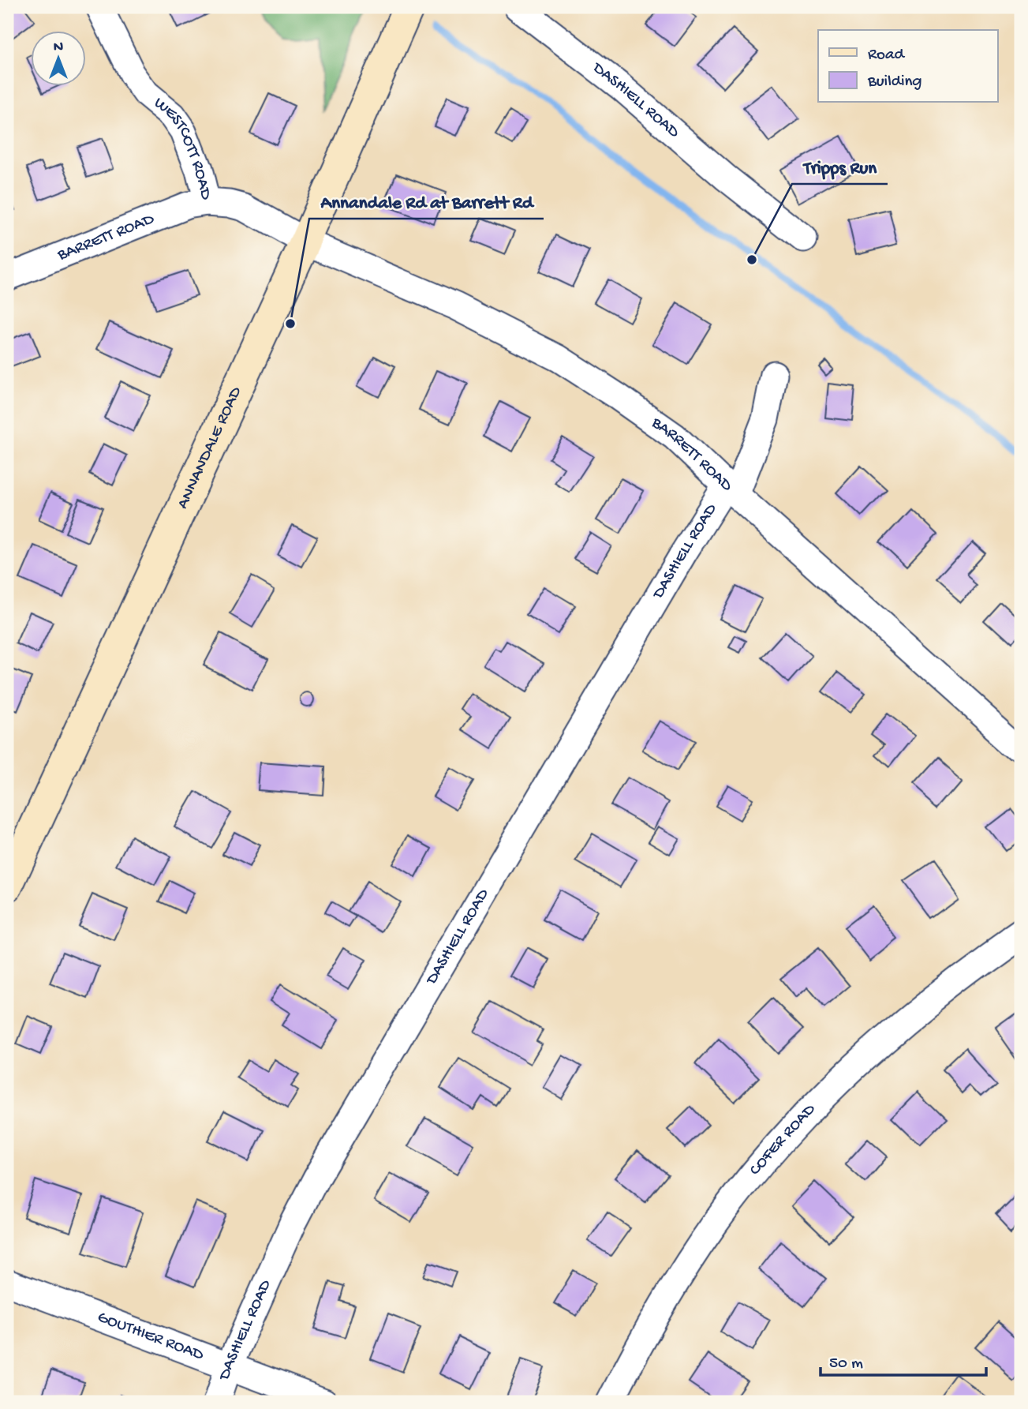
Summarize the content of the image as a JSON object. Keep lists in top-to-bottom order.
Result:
{
  "streets": {
    "main road": ["ANNANDALE ROAD"],
    "street": [
      "DASHIELL ROAD",
      "WESTCOTT ROAD",
      "BARRETT ROAD",
      "COFER ROAD",
      "GOUTHIER ROAD"
    ]
  },
  "crossings": [
    ["DASHIELL ROAD", "BARRETT ROAD"],
    ["DASHIELL ROAD", "GOUTHIER ROAD"],
    ["WESTCOTT ROAD", "BARRETT ROAD"],
    ["WESTCOTT ROAD", "ANNANDALE ROAD"],
    ["BARRETT ROAD", "ANNANDALE ROAD"]
  ],
  "places": ["Tripps Run", "Annandale Rd at Barrett Rd"],
  "legend": ["Road", "Building"],
  "scale_bar": "50 m",
  "north": "top"
}
